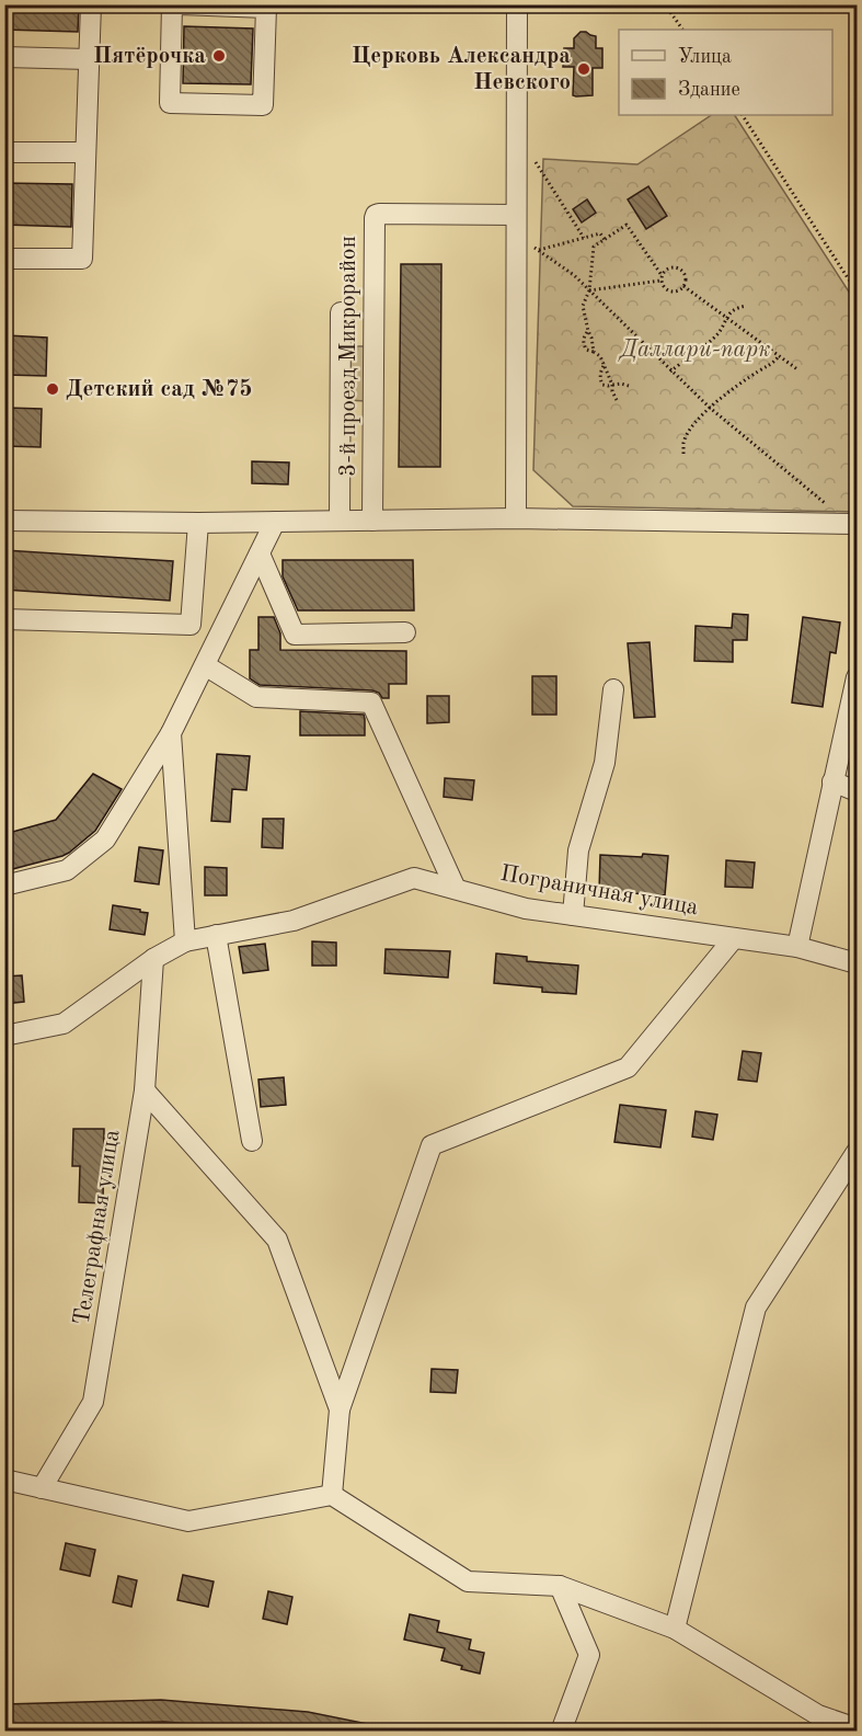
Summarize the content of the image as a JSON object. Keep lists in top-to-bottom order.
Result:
{
  "streets": {
    "street": ["3-й проезд Микрорайон", "Пограничная улица", "Телеграфная улица"]
  },
  "crossings": [
    ["Пограничная улица", "Телеграфная улица"]
  ],
  "parks": ["Даллари-парк"],
  "places": ["Пятёрочка", "Церковь Александра Невского", "Детский сад №75"],
  "legend": ["Улица", "Здание"]
}
